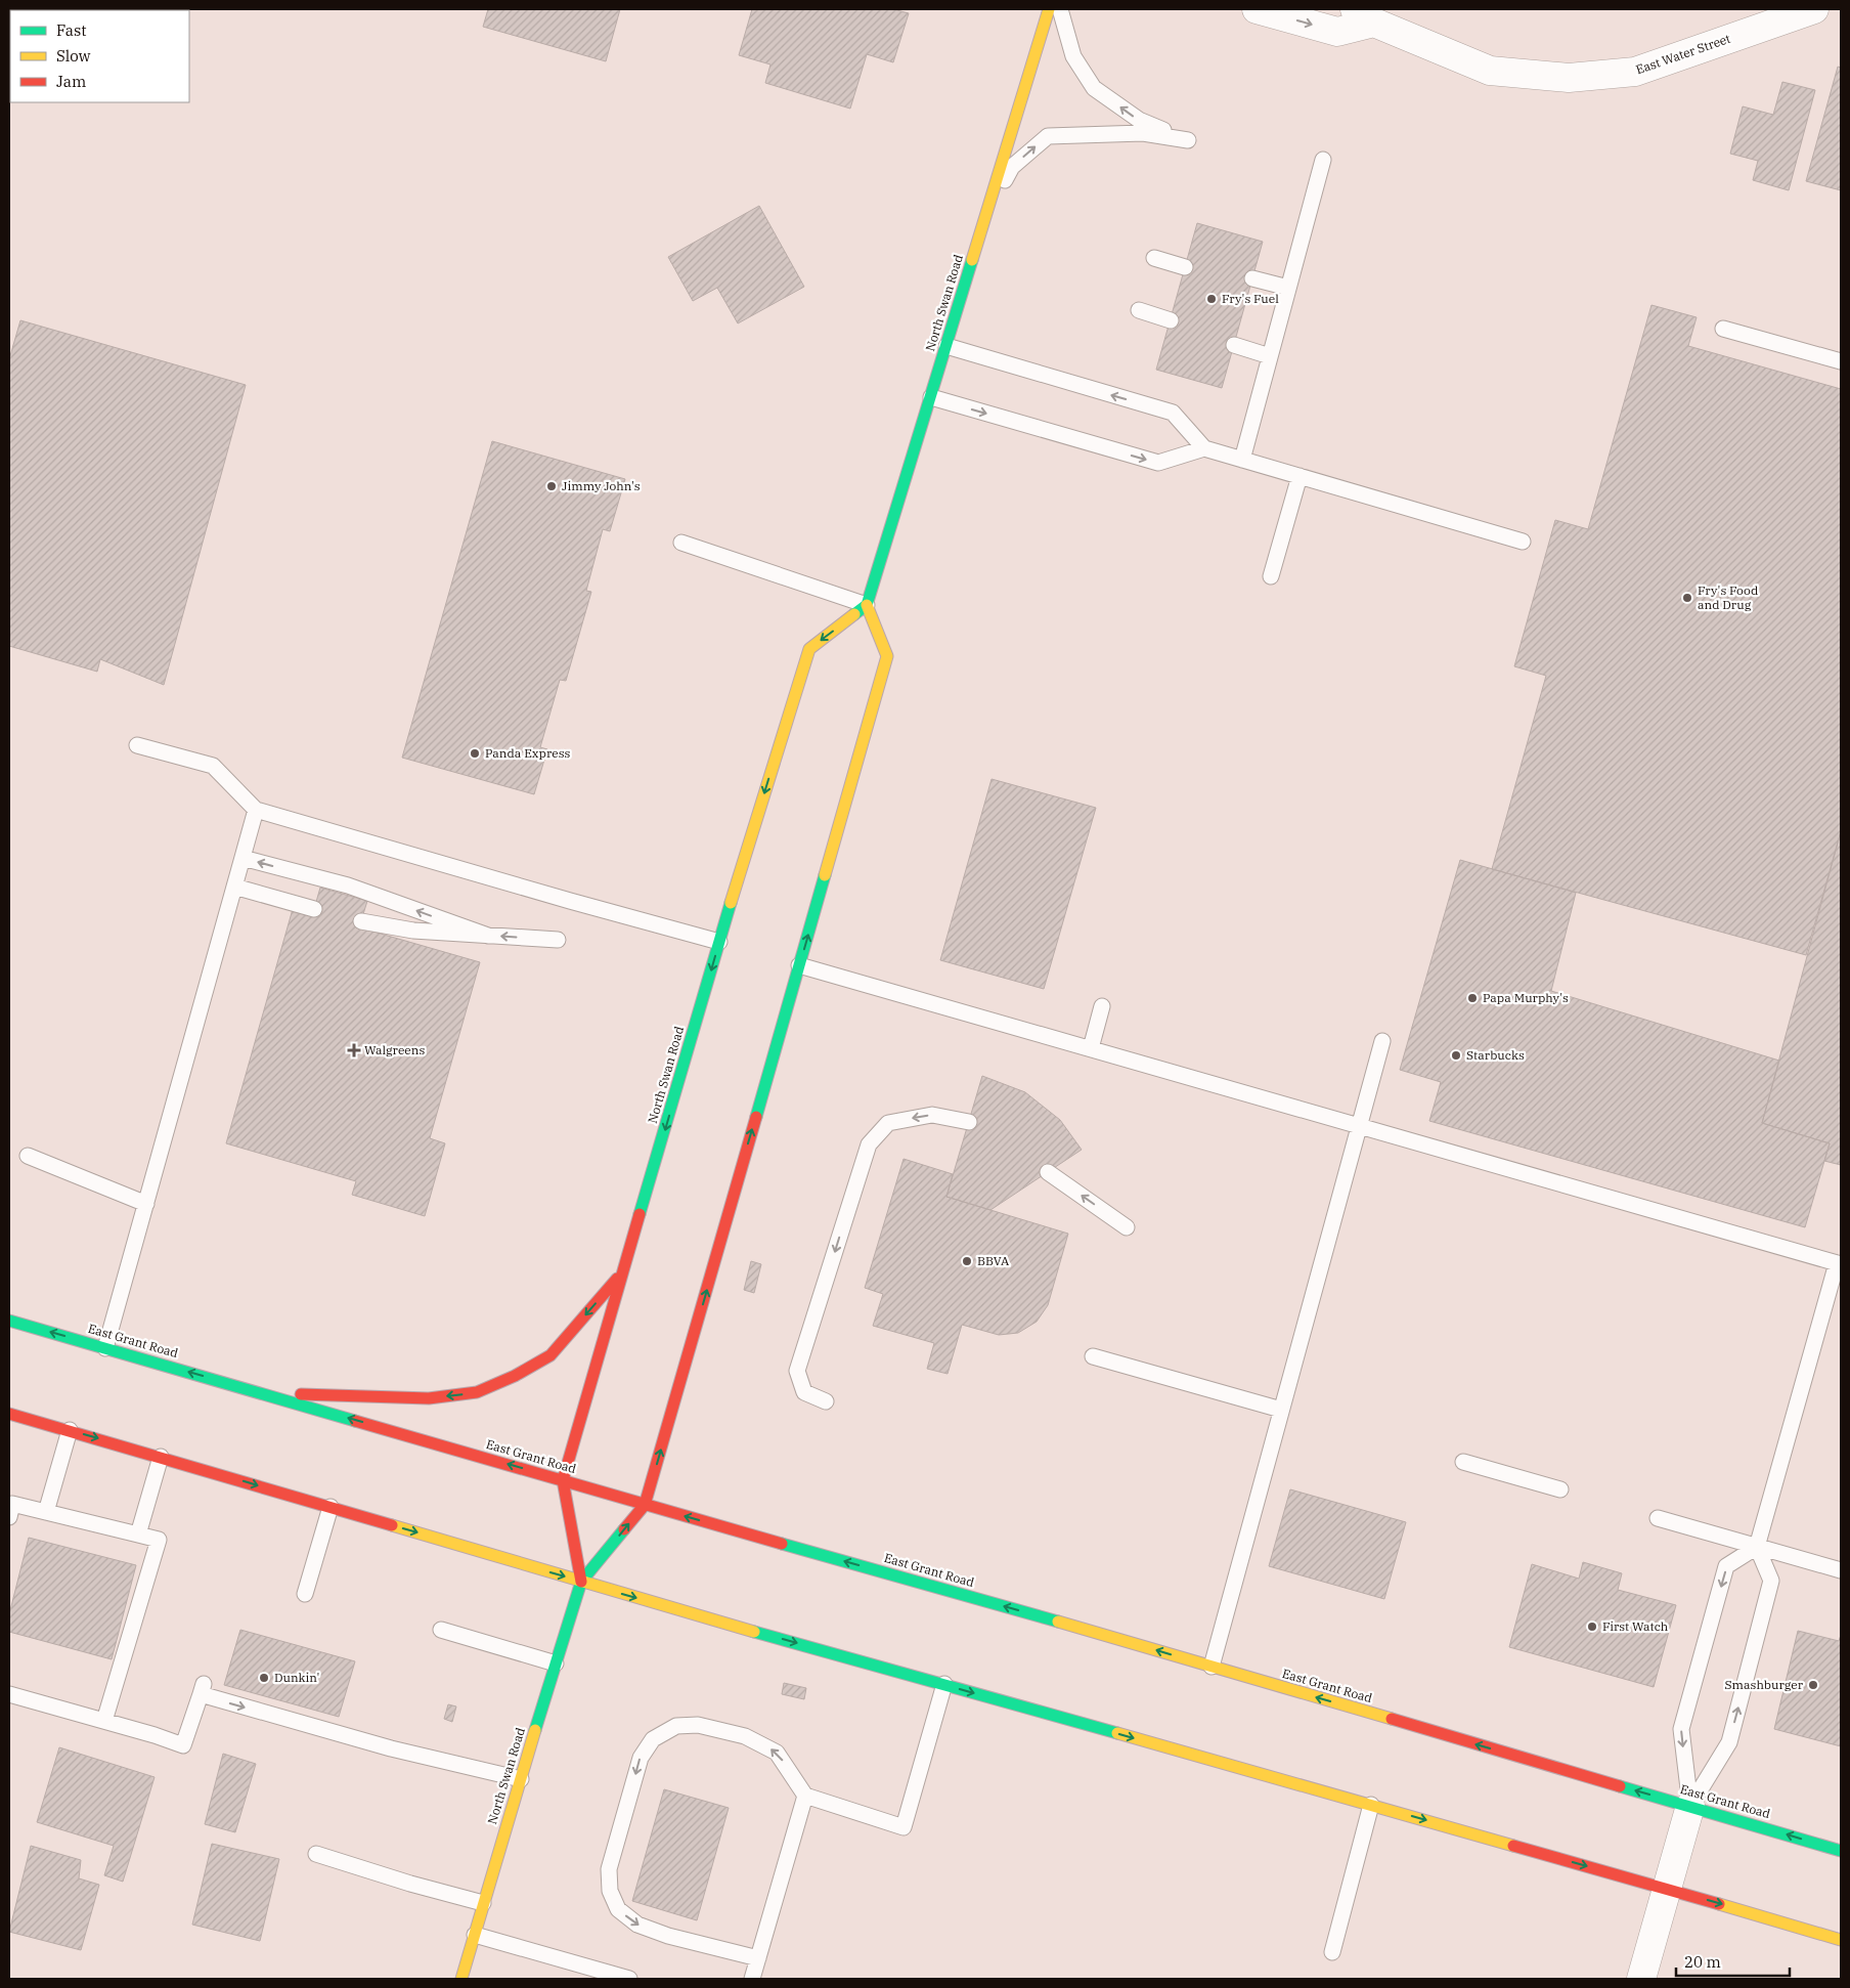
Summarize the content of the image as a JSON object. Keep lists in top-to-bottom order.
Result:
{
  "streets": {
    "main road": ["North Swan Road", "East Grant Road"],
    "street": ["East Water Street"]
  },
  "crossings": [
    ["North Swan Road", "East Grant Road"]
  ],
  "places": {
    "other": [
      "Fry's Fuel",
      "Jimmy John's",
      "Fry's Food and Drug",
      "Panda Express",
      "Papa Murphy's",
      "Starbucks",
      "BBVA",
      "First Watch",
      "Dunkin'",
      "Smashburger"
    ],
    "health": ["Walgreens"]
  },
  "legend": ["Fast", "Slow", "Jam"],
  "scale_bar": "20 m"
}
